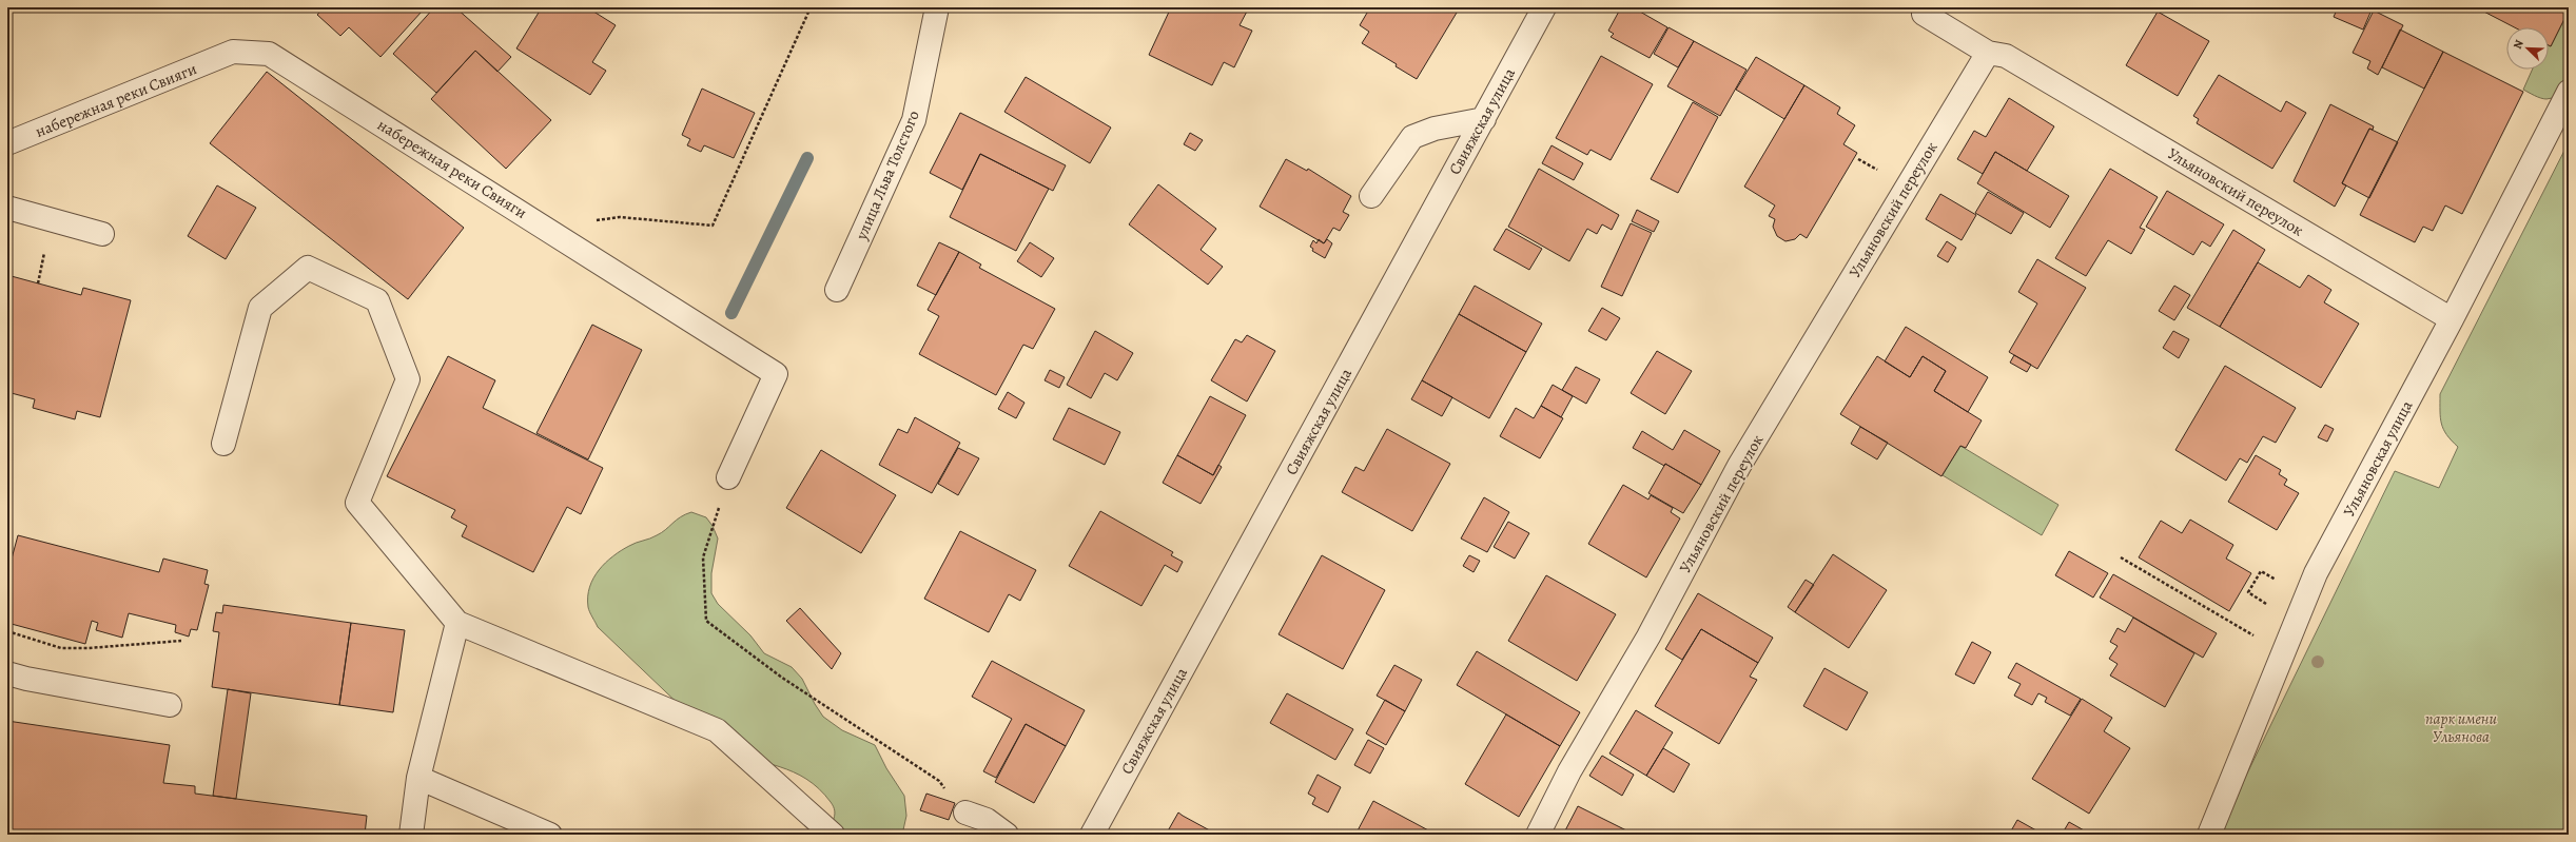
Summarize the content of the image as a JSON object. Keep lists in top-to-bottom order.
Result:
{
  "streets": {
    "street": [
      "набережная реки Свияги",
      "Свияжская улица",
      "улица Льва Толстого",
      "Ульяновский переулок",
      "Ульяновская улица"
    ]
  },
  "crossings": [
    ["Ульяновский переулок", "Ульяновская улица"]
  ],
  "parks": ["парк имени Ульянова"],
  "north": "top left"
}
